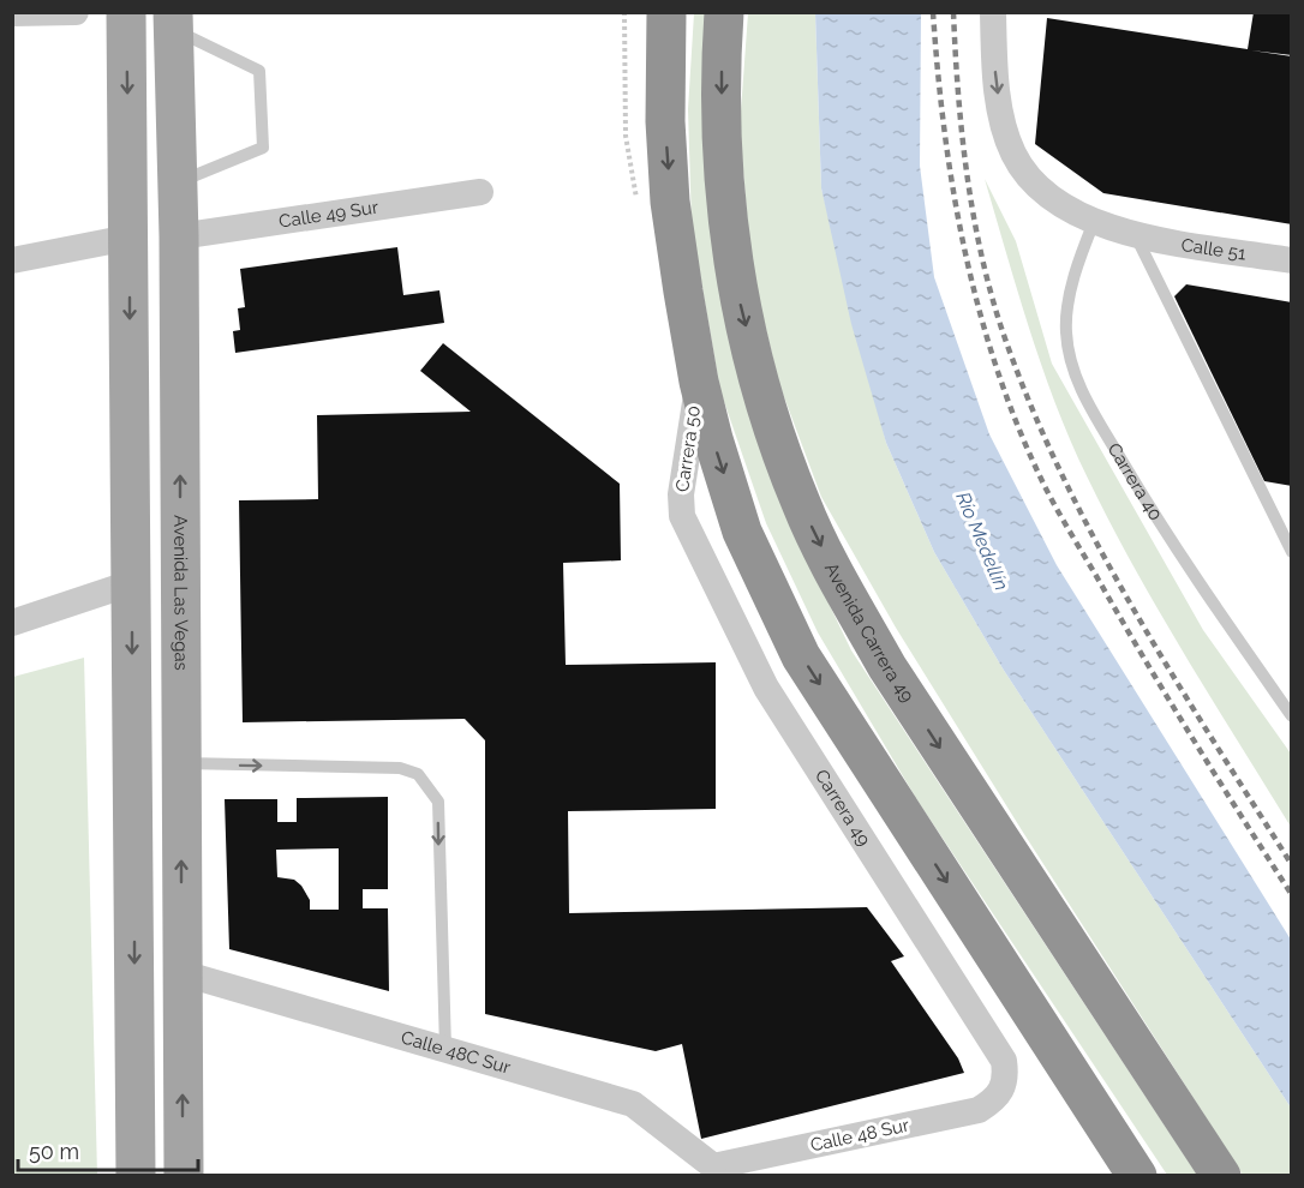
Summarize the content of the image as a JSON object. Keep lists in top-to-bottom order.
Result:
{
  "streets": {
    "highway": ["Avenida Carrera 49"],
    "main road": ["Avenida Las Vegas"],
    "street": [
      "Calle 49 Sur",
      "Calle 51",
      "Carrera 50",
      "Carrera 49",
      "Calle 48C Sur",
      "Calle 48 Sur"
    ],
    "lane": ["Carrera 40"]
  },
  "crossings": [
    ["Calle 49 Sur", "Avenida Las Vegas"],
    ["Carrera 50", "Carrera 49"],
    ["Avenida Las Vegas", "Calle 48C Sur"],
    ["Carrera 49", "Calle 48 Sur"],
    ["Calle 48C Sur", "Calle 48 Sur"]
  ],
  "water": ["Río Medellín"],
  "scale_bar": "50 m"
}
